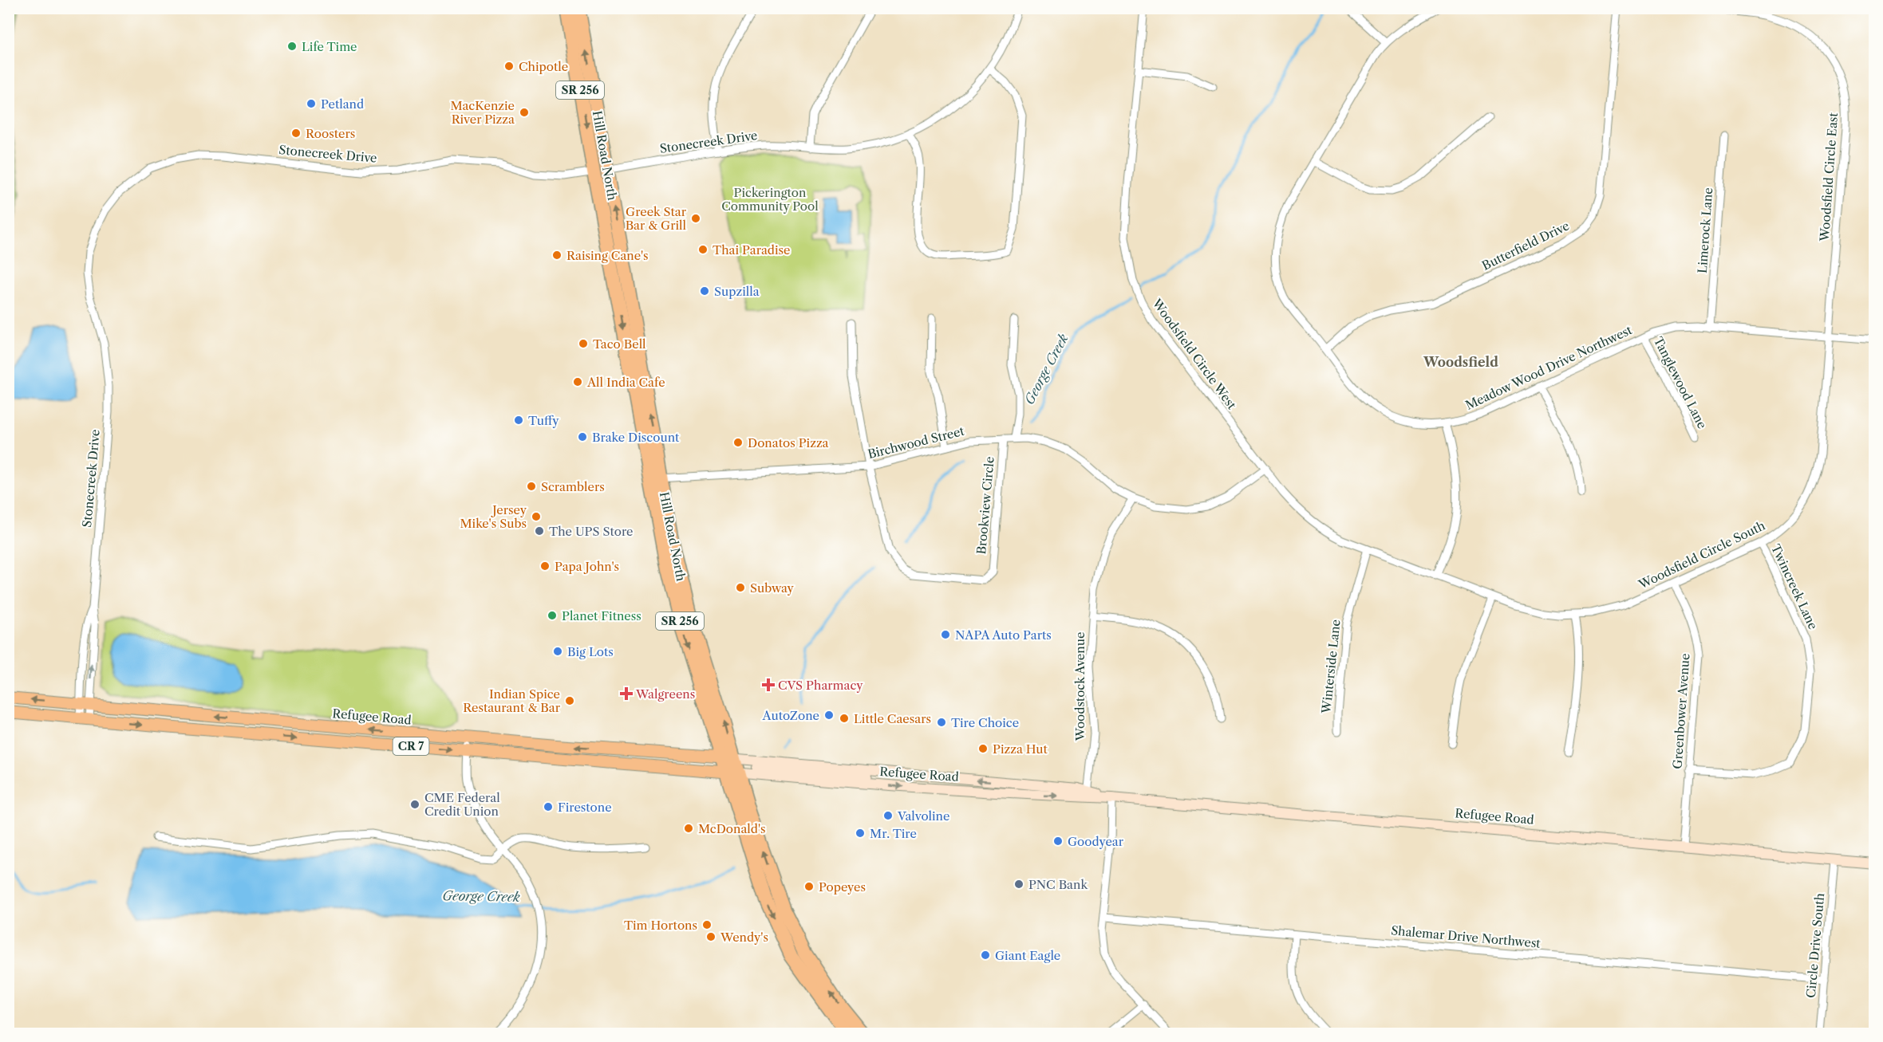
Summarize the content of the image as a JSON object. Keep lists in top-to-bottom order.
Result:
{
  "streets": {
    "highway": ["SR 256", "Hill Road North"],
    "main road": ["Refugee Road", "CR 7"],
    "street": [
      "Stonecreek Drive",
      "Woodsfield Circle East",
      "Limerock Lane",
      "Butterfield Drive",
      "Woodsfield Circle West",
      "Meadow Wood Drive Northwest",
      "Tanglewood Lane",
      "Birchwood Street",
      "Brookview Circle",
      "Woodsfield Circle South",
      "Twincreek Lane",
      "Winterside Lane",
      "Woodstock Avenue",
      "Greenbower Avenue",
      "Shalemar Drive Northwest",
      "Circle Drive South"
    ]
  },
  "crossings": [
    ["Stonecreek Drive", "Hill Road North"],
    ["Stonecreek Drive", "Refugee Road"],
    ["Hill Road North", "Birchwood Street"],
    ["Hill Road North", "Refugee Road"],
    ["Woodsfield Circle East", "Meadow Wood Drive Northwest"],
    ["Woodsfield Circle East", "Woodsfield Circle South"],
    ["Limerock Lane", "Meadow Wood Drive Northwest"],
    ["Butterfield Drive", "Meadow Wood Drive Northwest"],
    ["Woodsfield Circle West", "Birchwood Street"],
    ["Woodsfield Circle West", "Woodsfield Circle South"],
    ["Woodsfield Circle West", "Winterside Lane"],
    ["Meadow Wood Drive Northwest", "Tanglewood Lane"],
    ["Meadow Wood Drive Northwest", "Woodsfield Circle South"],
    ["Birchwood Street", "Brookview Circle"],
    ["Birchwood Street", "Woodstock Avenue"],
    ["Woodsfield Circle South", "Twincreek Lane"],
    ["Woodsfield Circle South", "Greenbower Avenue"],
    ["Twincreek Lane", "Greenbower Avenue"],
    ["Woodstock Avenue", "Refugee Road"],
    ["Greenbower Avenue", "Refugee Road"],
    ["Refugee Road", "Circle Drive South"],
    ["Shalemar Drive Northwest", "Circle Drive South"]
  ],
  "districts": ["Woodsfield"],
  "water": ["George Creek"],
  "parks": ["Pickerington Community Pool"],
  "places": {
    "other": [
      "Life Time",
      "Chipotle",
      "Petland",
      "MacKenzie River Pizza",
      "Roosters",
      "Greek Star Bar & Grill",
      "Thai Paradise",
      "Raising Cane's",
      "Supzilla",
      "Taco Bell",
      "All India Cafe",
      "Tuffy",
      "Brake Discount",
      "Donatos Pizza",
      "Scramblers",
      "Jersey Mike's Subs",
      "The UPS Store",
      "Papa John's",
      "Subway",
      "Planet Fitness",
      "NAPA Auto Parts",
      "Big Lots",
      "Indian Spice Restaurant & Bar",
      "AutoZone",
      "Little Caesars",
      "Tire Choice",
      "Pizza Hut",
      "CME Federal Credit Union",
      "Firestone",
      "Valvoline",
      "McDonald's",
      "Mr. Tire",
      "Goodyear",
      "PNC Bank",
      "Popeyes",
      "Tim Hortons",
      "Wendy's",
      "Giant Eagle"
    ],
    "health": ["CVS Pharmacy", "Walgreens"]
  }
}
